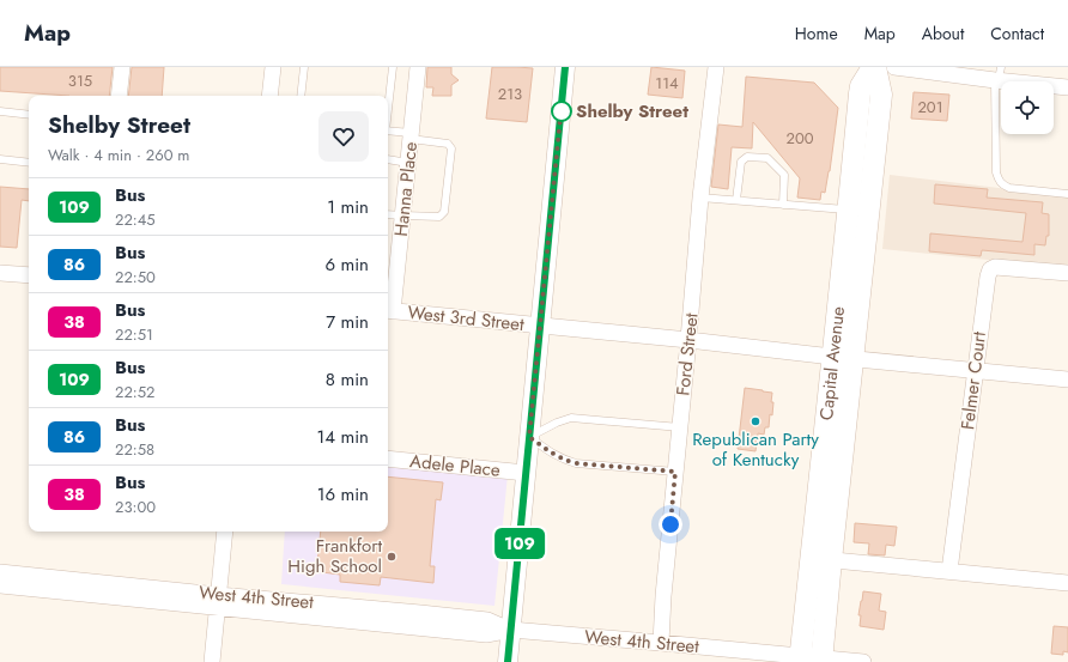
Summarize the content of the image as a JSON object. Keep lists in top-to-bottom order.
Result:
{
  "streets": {
    "main road": ["Capital Avenue"],
    "street": [
      "Hanna Place",
      "West 3rd Street",
      "Ford Street",
      "Felmer Court",
      "Adele Place",
      "West 4th Street"
    ]
  },
  "crossings": [
    ["Hanna Place", "West 3rd Street"],
    ["West 3rd Street", "Ford Street"],
    ["West 3rd Street", "Capital Avenue"],
    ["West 3rd Street", "Felmer Court"],
    ["Ford Street", "West 4th Street"],
    ["Capital Avenue", "West 4th Street"]
  ],
  "places": ["Shelby Street", "Republican Party of Kentucky", "Frankfort High School"],
  "lines": ["bus line 109"],
  "house_numbers": [
    "315",
    "114",
    "213",
    "201",
    "200"
  ],
  "page": {
    "header": "Map",
    "nav": [
      "Home",
      "Map",
      "About",
      "Contact"
    ],
    "on_map": "109",
    "heading": ["Shelby Street", "Walk · 4 min · 260 m"],
    "list": [
      {
        "mark": "109",
        "name": "Bus",
        "note": "22:45",
        "value": "1 min"
      },
      {
        "mark": "86",
        "name": "Bus",
        "note": "22:50",
        "value": "6 min"
      },
      {
        "mark": "38",
        "name": "Bus",
        "note": "22:51",
        "value": "7 min"
      },
      {
        "mark": "109",
        "name": "Bus",
        "note": "22:52",
        "value": "8 min"
      },
      {
        "mark": "86",
        "name": "Bus",
        "note": "22:58",
        "value": "14 min"
      },
      {
        "mark": "38",
        "name": "Bus",
        "note": "23:00",
        "value": "16 min"
      }
    ]
  }
}
